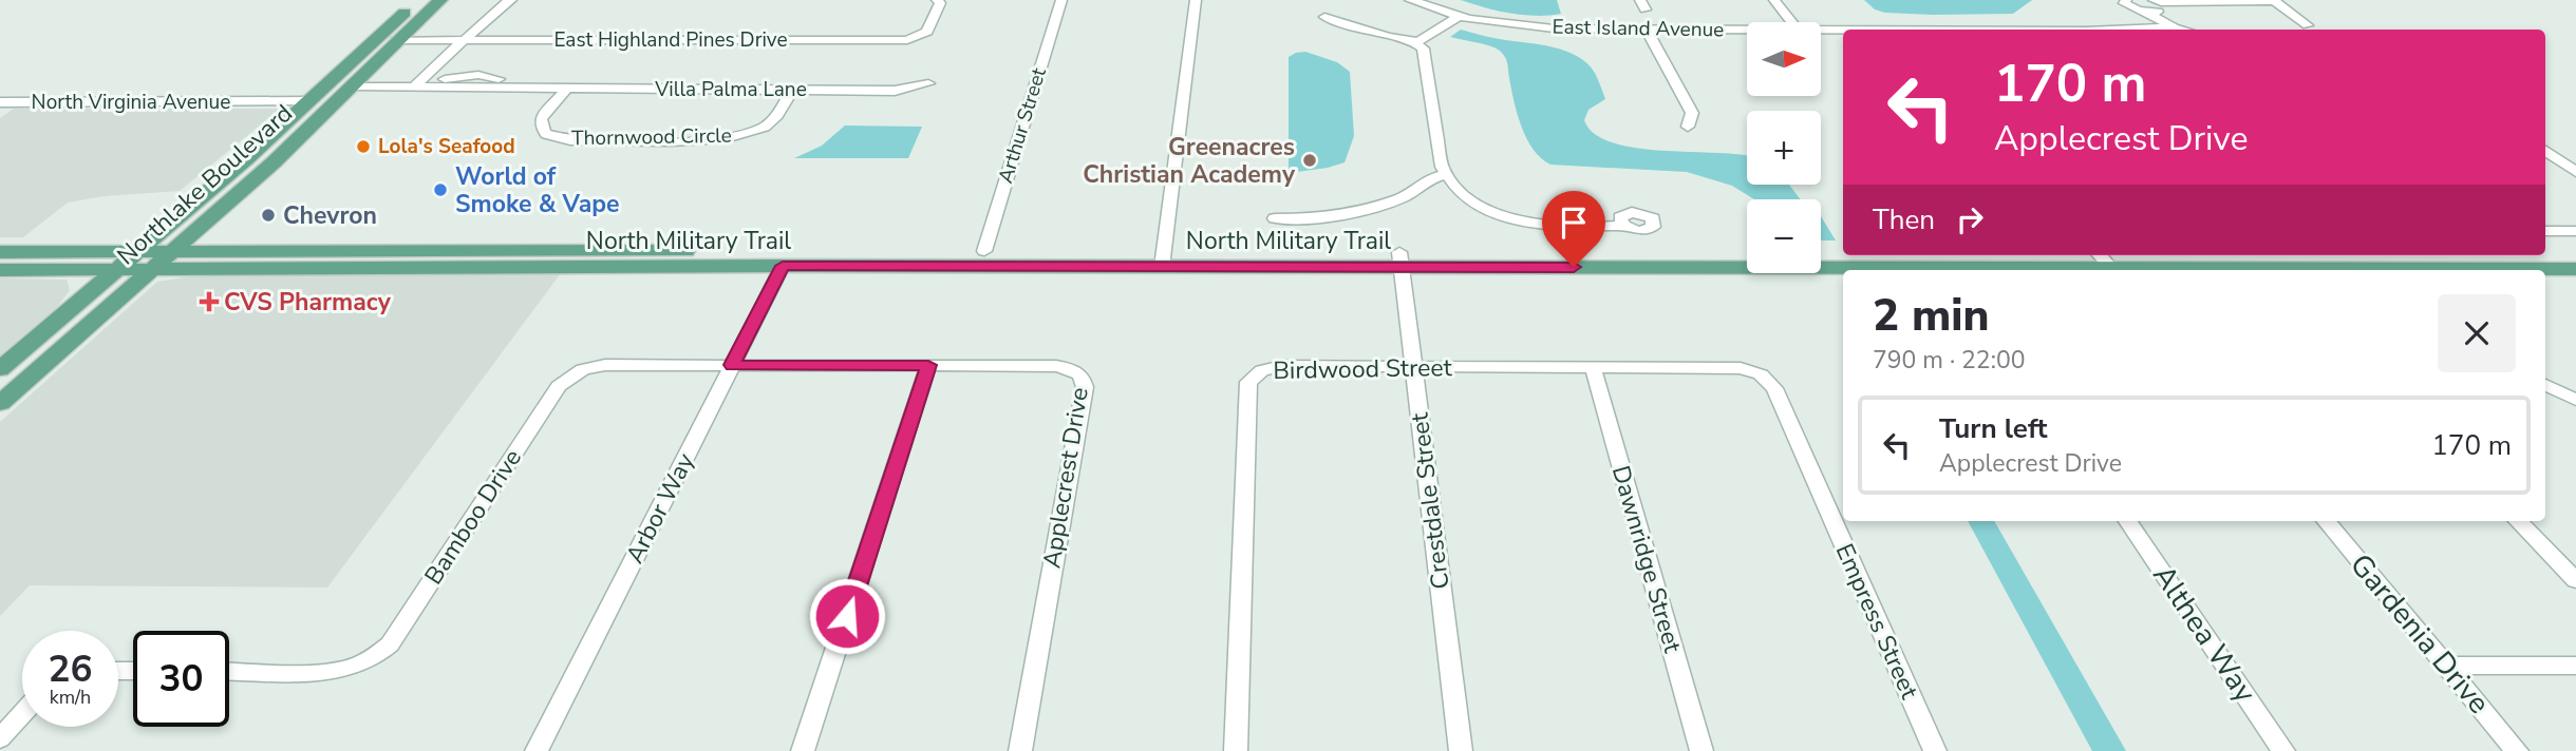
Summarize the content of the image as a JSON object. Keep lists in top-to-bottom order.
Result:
{
  "streets": {
    "main road": ["Northlake Boulevard", "North Military Trail"],
    "street": [
      "East Island Avenue",
      "East Highland Pines Drive",
      "Villa Palma Lane",
      "North Virginia Avenue",
      "Arthur Street",
      "Thornwood Circle",
      "Birdwood Street",
      "Applecrest Drive",
      "Crestdale Street",
      "Arbor Way",
      "Bamboo Drive",
      "Dawnridge Street",
      "Empress Street",
      "Althea Way",
      "Gardenia Drive"
    ]
  },
  "crossings": [
    ["East Highland Pines Drive", "Northlake Boulevard"],
    ["Villa Palma Lane", "Thornwood Circle"],
    ["Villa Palma Lane", "Northlake Boulevard"],
    ["North Virginia Avenue", "Northlake Boulevard"],
    ["Arthur Street", "North Military Trail"],
    ["Northlake Boulevard", "North Military Trail"],
    ["North Military Trail", "Crestdale Street"],
    ["North Military Trail", "Arbor Way"],
    ["Birdwood Street", "Crestdale Street"],
    ["Birdwood Street", "Dawnridge Street"],
    ["Birdwood Street", "Empress Street"],
    ["Applecrest Drive", "Arbor Way"],
    ["Applecrest Drive", "Bamboo Drive"],
    ["Arbor Way", "Bamboo Drive"]
  ],
  "places": {
    "other": [
      "Lola's Seafood",
      "Greenacres Christian Academy",
      "World of Smoke & Vape",
      "Chevron"
    ],
    "health": ["CVS Pharmacy"]
  },
  "north": "right",
  "page": {
    "map_buttons": ["+", "−"],
    "turn": ["170 m", "Applecrest Drive"],
    "then": "Then",
    "heading": ["2 min", "790 m · 22:00"],
    "list": [
      {
        "name": "Turn left",
        "note": "Applecrest Drive",
        "value": "170 m"
      }
    ],
    "speed": "26 km/h",
    "limit": "30"
  }
}
